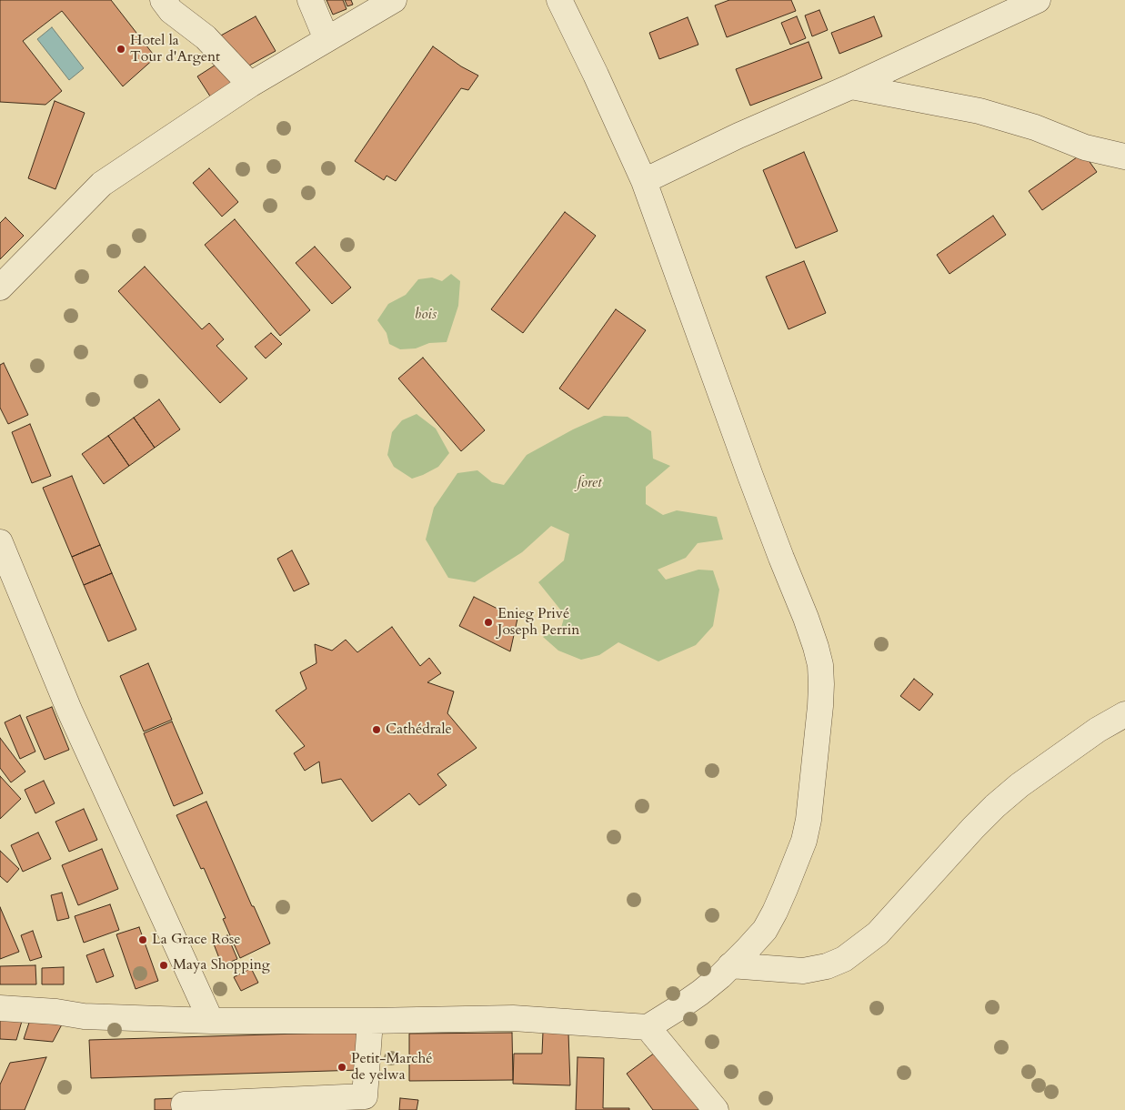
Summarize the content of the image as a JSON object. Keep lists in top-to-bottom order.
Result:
{
  "parks": ["bois", "foret"],
  "places": [
    "Hotel la Tour d'Argent",
    "Enieg Privé Joseph Perrin",
    "Cathédrale",
    "La Grace Rose",
    "Maya Shopping",
    "Petit-Marché de yelwa"
  ]
}
